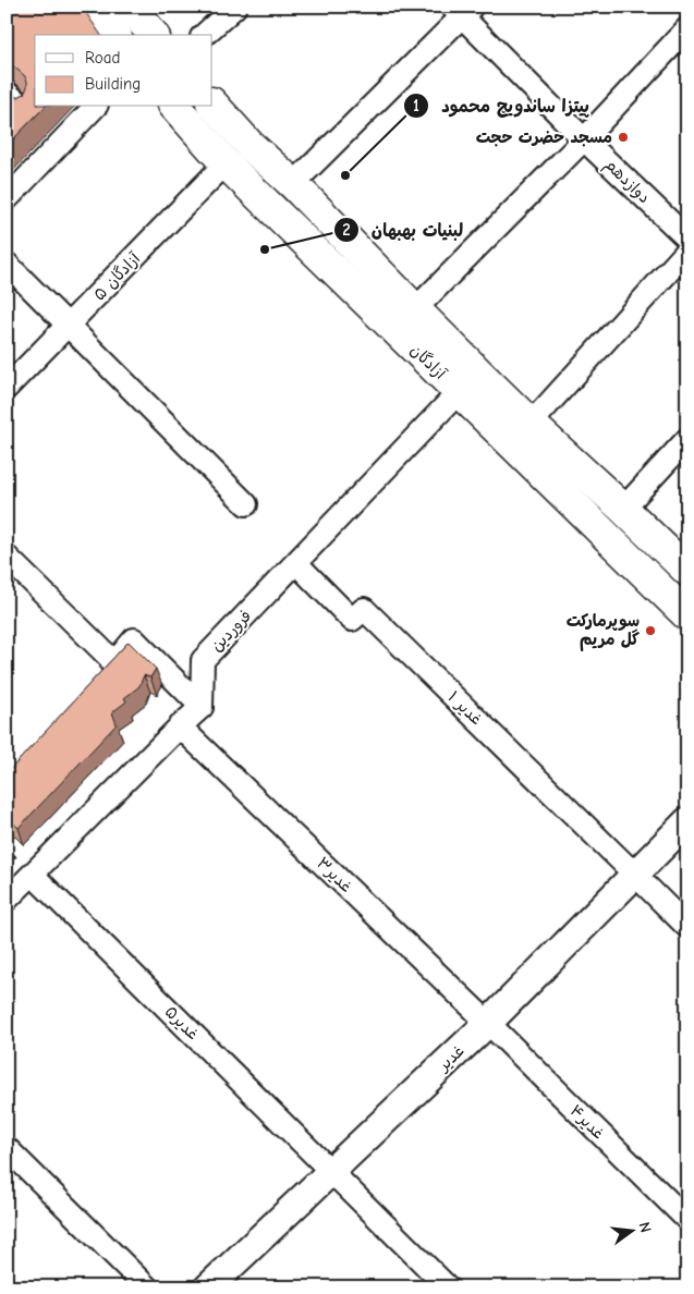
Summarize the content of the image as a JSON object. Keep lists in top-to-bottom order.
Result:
{
  "streets": {
    "main road": ["آزادگان"],
    "street": [
      "دوازدهم",
      "آزادگان ۵",
      "فروردین",
      "غدیر ۱",
      "غدیر۳",
      "غدیر۵",
      "غدیر",
      "غدیر۴"
    ]
  },
  "crossings": [
    ["آزادگان ۵", "آزادگان"],
    ["آزادگان", "فروردین"],
    ["فروردین", "غدیر ۱"],
    ["غدیر ۱", "غدیر"],
    ["غدیر۳", "غدیر"],
    ["غدیر۳", "غدیر۴"],
    ["غدیر۵", "غدیر"],
    ["غدیر", "غدیر۴"]
  ],
  "places": [
    "مسجد حضرت حجت",
    "پیتزا ساندویچ محمود",
    "لبنیات بهبهان",
    "سوپرمارکت گل مریم"
  ],
  "legend": ["Road", "Building"],
  "north": "right"
}
